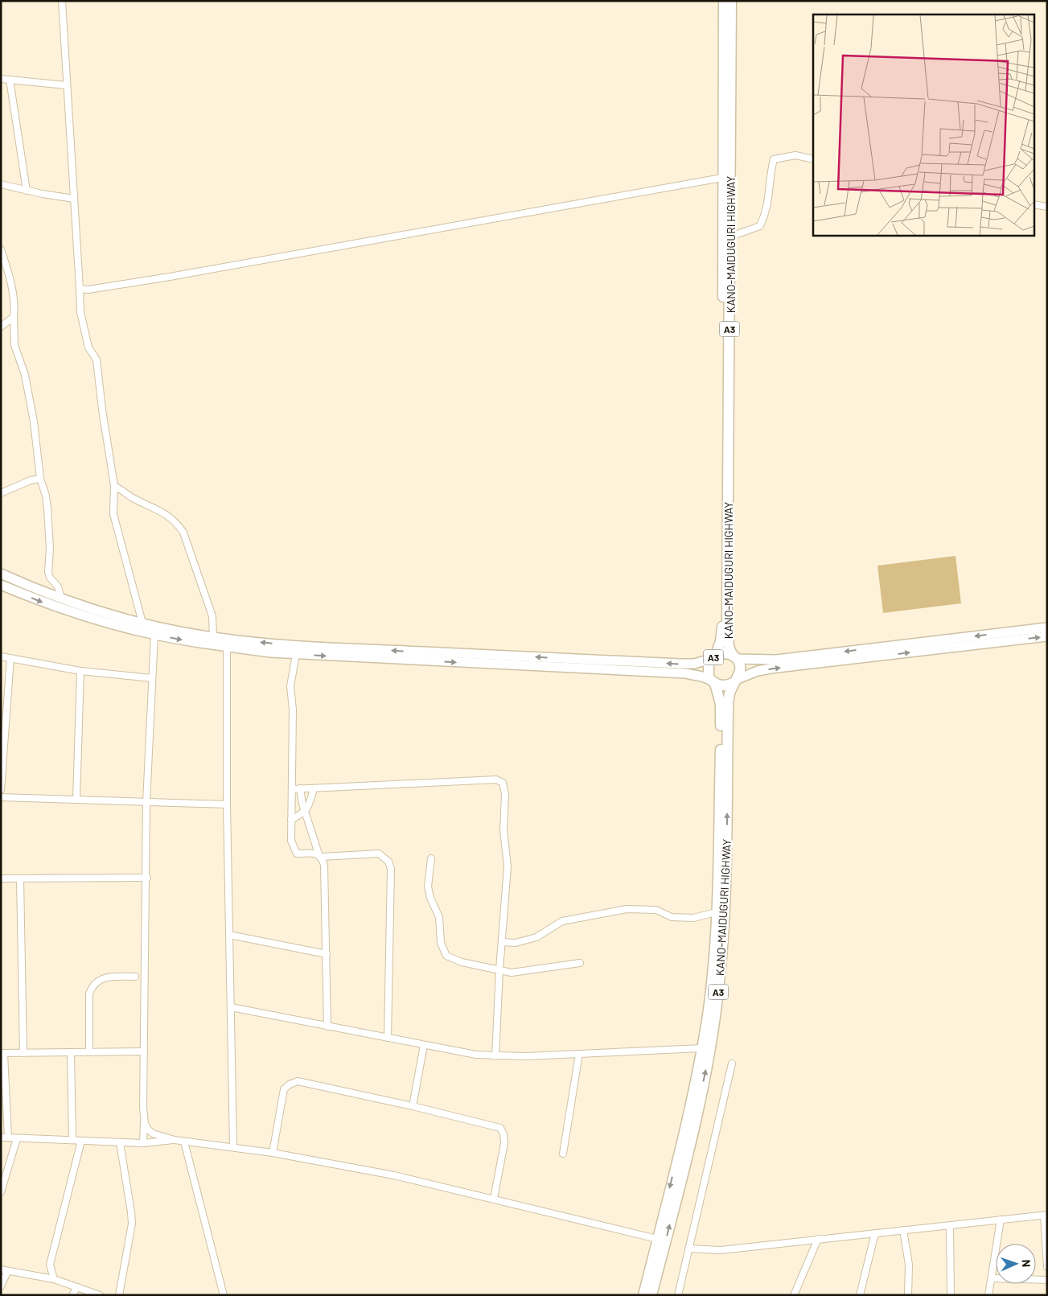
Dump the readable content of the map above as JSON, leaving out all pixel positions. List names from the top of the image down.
{
  "streets": {
    "highway": ["KANO-MAIDUGURI HIGHWAY", "A3"]
  },
  "crossings": [
    ["KANO-MAIDUGURI HIGHWAY", "A3"]
  ],
  "north": "right"
}
